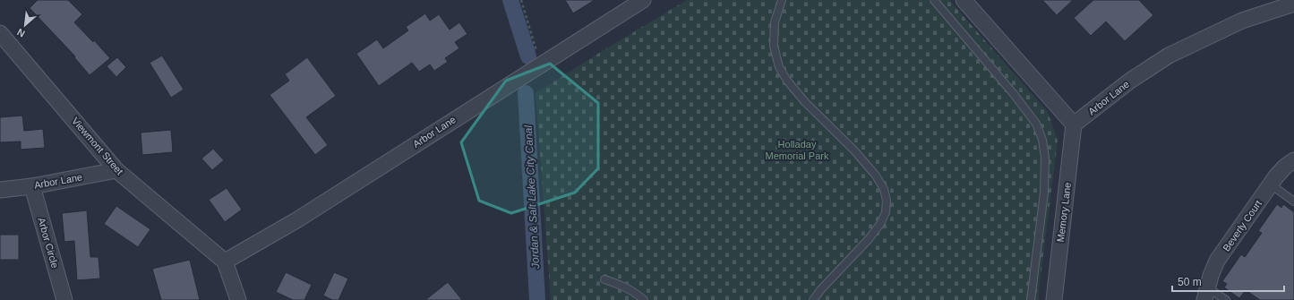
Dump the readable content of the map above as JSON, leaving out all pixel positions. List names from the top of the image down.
{
  "streets": {
    "street": [
      "Arbor Lane",
      "Viewmont Street",
      "Memory Lane",
      "Beverly Court",
      "Arbor Circle"
    ]
  },
  "crossings": [
    ["Arbor Lane", "Viewmont Street"],
    ["Arbor Lane", "Memory Lane"],
    ["Arbor Lane", "Arbor Circle"]
  ],
  "water": ["Jordan & Salt Lake City Canal"],
  "parks": ["Holladay Memorial Park"],
  "scale_bar": "50 m",
  "north": "bottom left"
}
